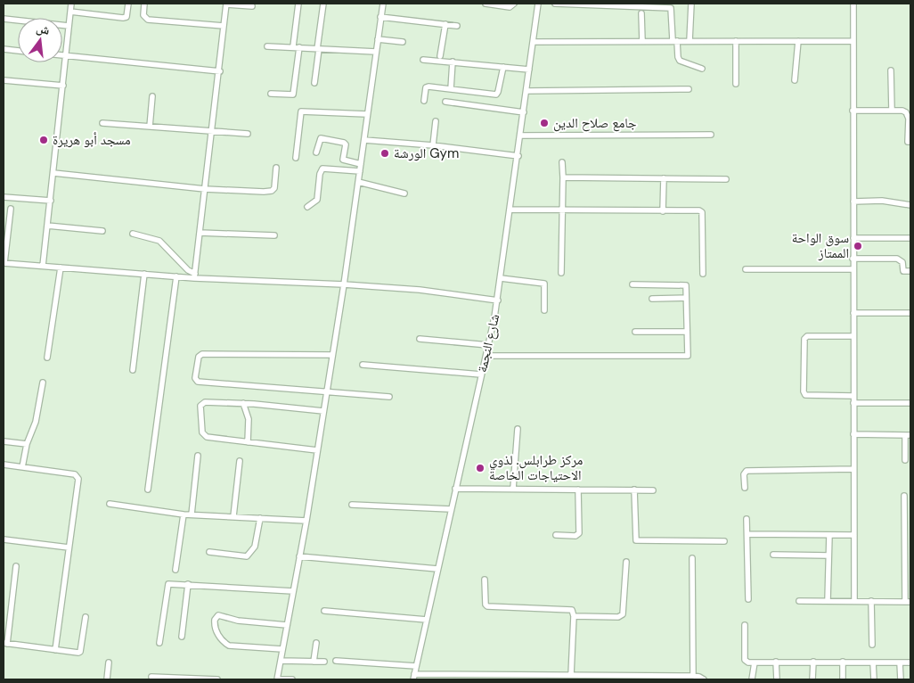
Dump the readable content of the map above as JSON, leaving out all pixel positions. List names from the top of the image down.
{
  "streets": {
    "street": ["شارع النجمة"]
  },
  "places": [
    "جامع صلاح الدين",
    "مسجد أبو هريرة",
    "الورشة Gym",
    "سوق الواحة الممتاز",
    "مركز طرابلس. لذوي الاحتياجات الخاصة"
  ],
  "north": "top"
}
